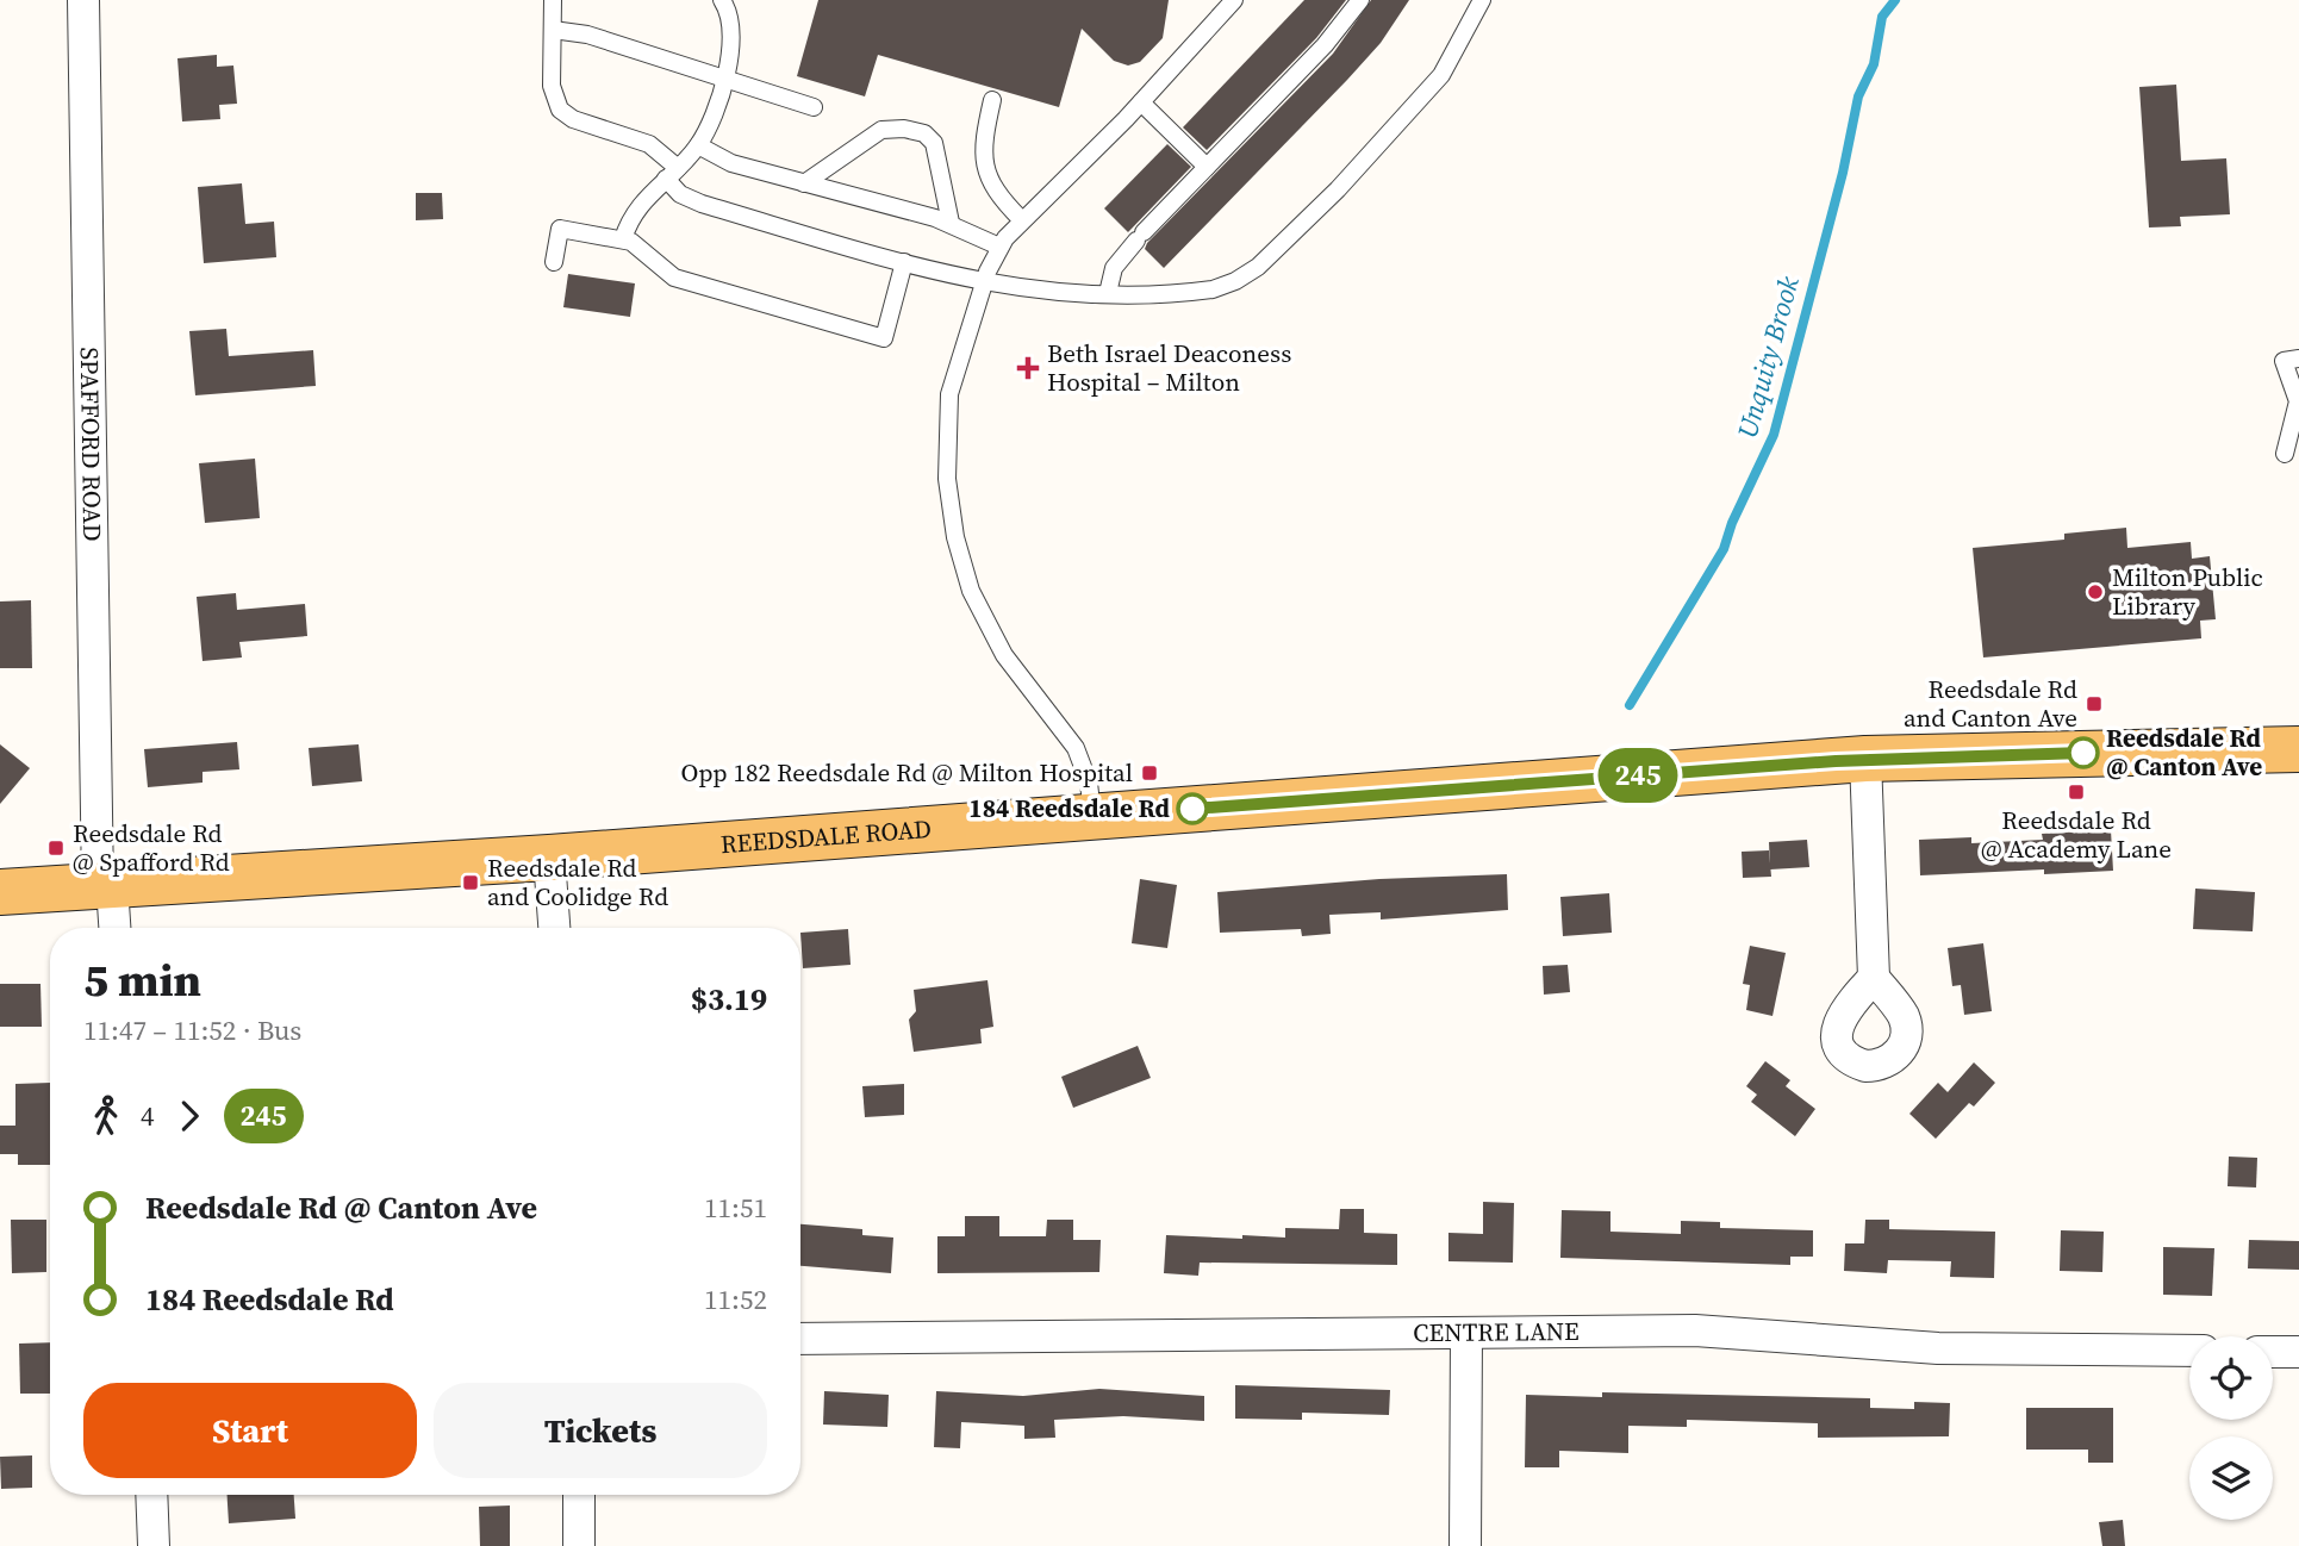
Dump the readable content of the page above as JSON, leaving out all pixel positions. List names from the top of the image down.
{
  "streets": {
    "main road": ["REEDSDALE ROAD"],
    "street": ["SPAFFORD ROAD", "CENTRE LANE"]
  },
  "crossings": [
    ["SPAFFORD ROAD", "REEDSDALE ROAD"]
  ],
  "water": ["Unquity Brook"],
  "places": {
    "health": ["Beth Israel Deaconess Hospital – Milton"],
    "other": ["Milton Public Library", "Reedsdale Rd @ Canton Ave", "184 Reedsdale Rd"],
    "transit": [
      "Reedsdale Rd and Canton Ave",
      "Opp 182 Reedsdale Rd @ Milton Hospital",
      "Reedsdale Rd @ Academy Lane",
      "Reedsdale Rd @ Spafford Rd",
      "Reedsdale Rd and Coolidge Rd"
    ]
  },
  "lines": ["bus line 245"],
  "page": {
    "on_map": "245",
    "heading": ["5 min", "11:47 – 11:52 · Bus", "$3.19"],
    "legs": ["4", "245"],
    "list": [
      {
        "name": "Reedsdale Rd @ Canton Ave",
        "value": "11:51"
      },
      {
        "name": "184 Reedsdale Rd",
        "value": "11:52"
      }
    ],
    "buttons": ["Start", "Tickets"]
  }
}
